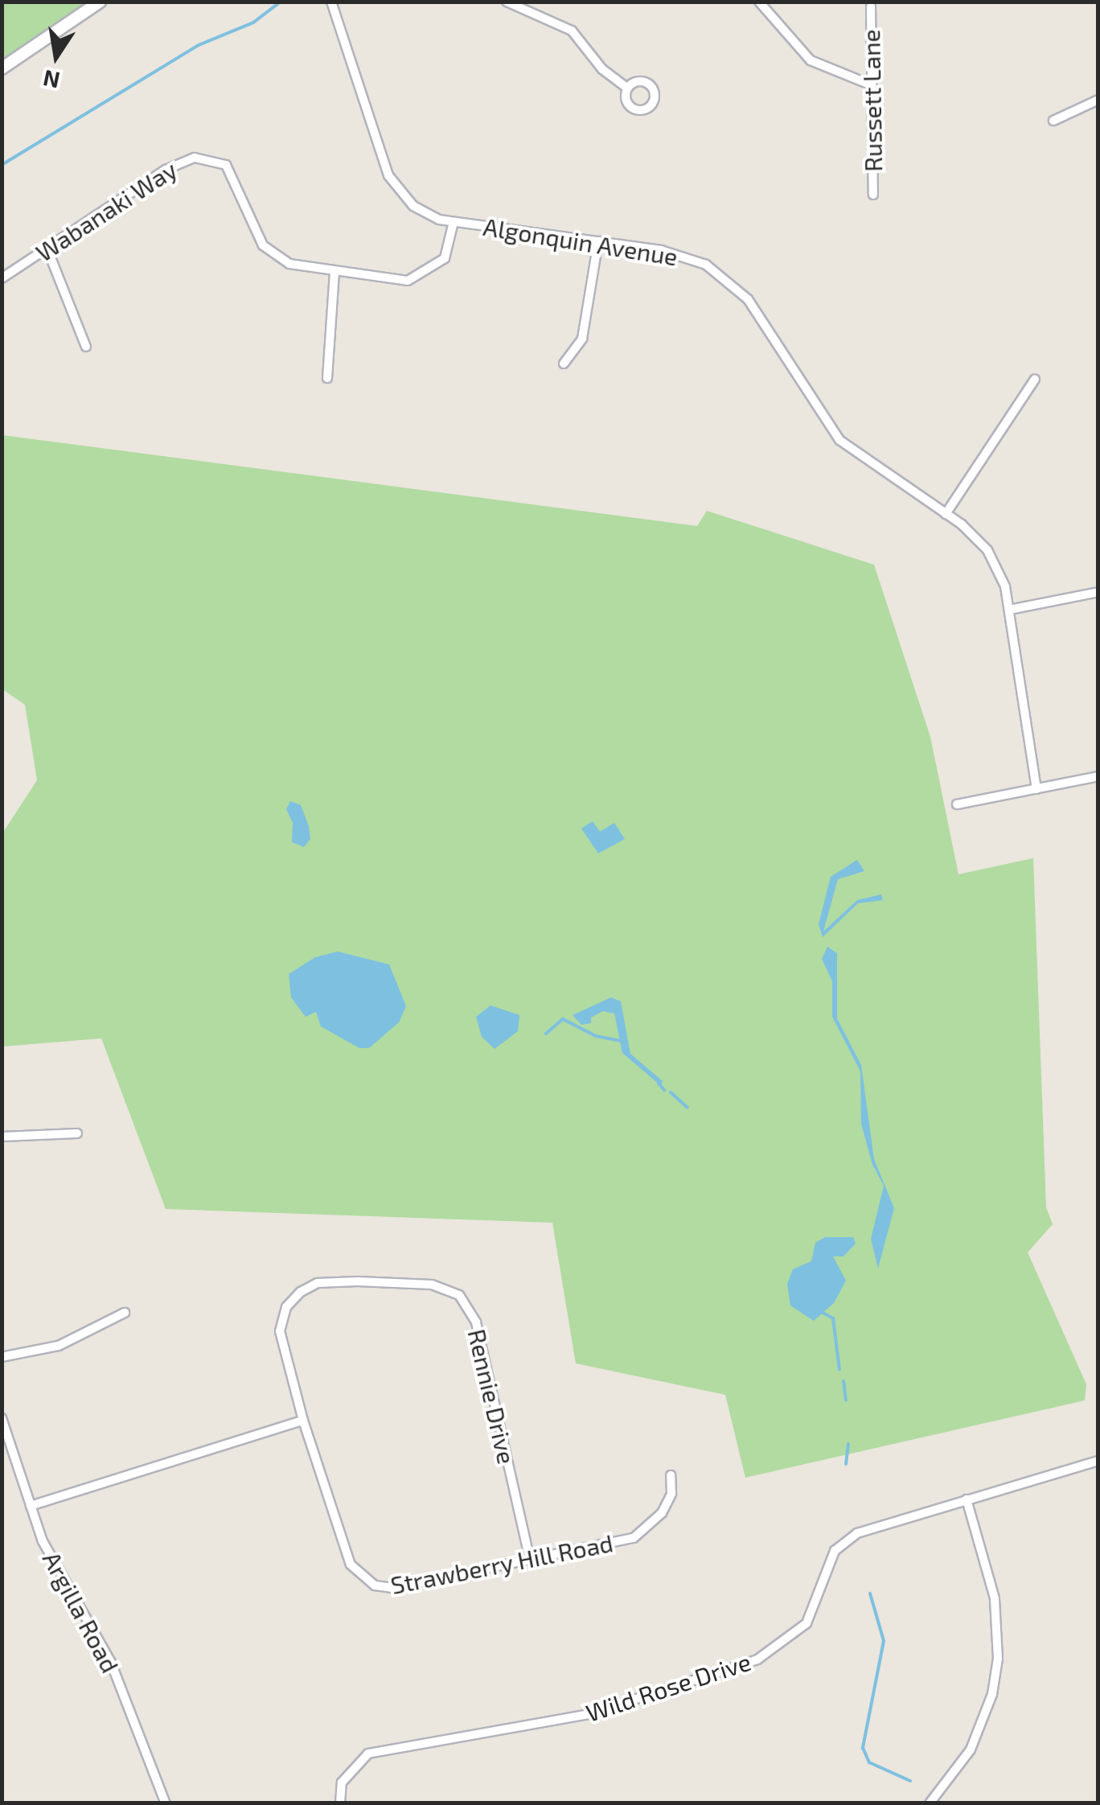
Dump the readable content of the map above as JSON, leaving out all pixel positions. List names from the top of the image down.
{
  "streets": {
    "street": [
      "Russett Lane",
      "Wabanaki Way",
      "Algonquin Avenue",
      "Rennie Drive",
      "Strawberry Hill Road",
      "Argilla Road",
      "Wild Rose Drive"
    ]
  },
  "crossings": [
    ["Wabanaki Way", "Algonquin Avenue"],
    ["Rennie Drive", "Strawberry Hill Road"]
  ],
  "north": "bottom"
}
